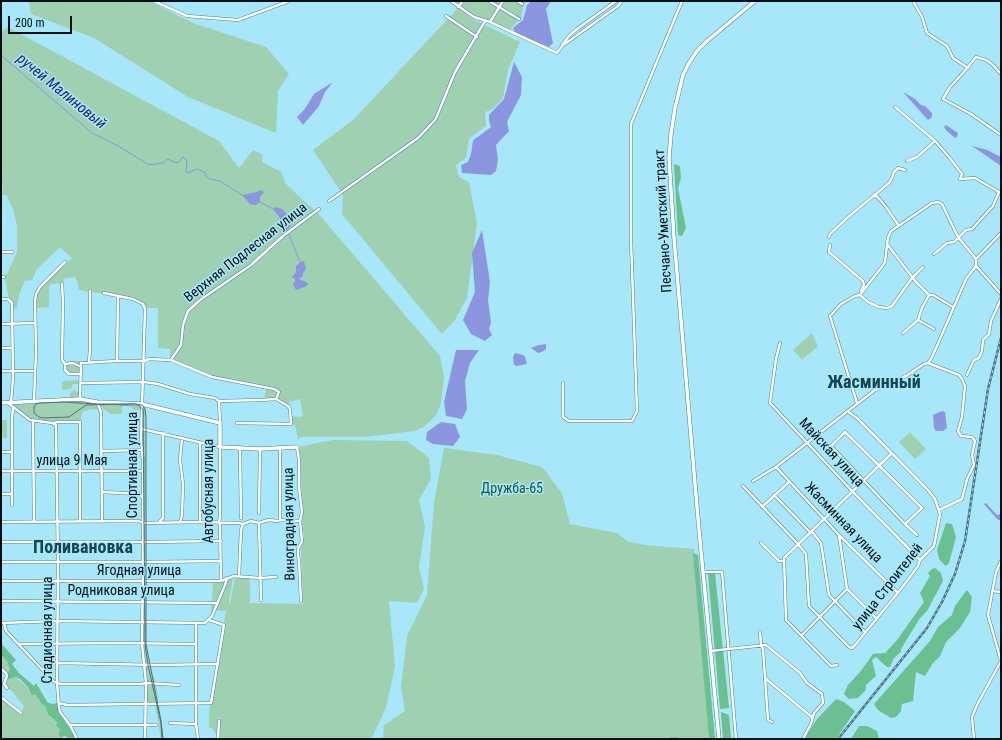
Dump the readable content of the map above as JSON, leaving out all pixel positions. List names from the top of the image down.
{
  "streets": {
    "main road": ["Песчано-Уметский тракт", "Автобусная улица"],
    "street": [
      "Верхняя Подлесная улица",
      "Майская улица",
      "улица 9 Мая",
      "Спортивная улица",
      "Жасминная улица",
      "Виноградная улица",
      "Ягодная улица",
      "улица Строителей",
      "Родниковая улица",
      "Стадионная улица"
    ]
  },
  "crossings": [
    ["Майская улица", "улица Строителей"],
    ["улица 9 Мая", "Спортивная улица"],
    ["улица 9 Мая", "Стадионная улица"],
    ["Спортивная улица", "Ягодная улица"],
    ["Спортивная улица", "Родниковая улица"],
    ["Автобусная улица", "Ягодная улица"],
    ["Жасминная улица", "улица Строителей"],
    ["Ягодная улица", "Стадионная улица"],
    ["Родниковая улица", "Стадионная улица"]
  ],
  "districts": ["Жасминный", "Поливановка"],
  "water": ["ручей Малиновый"],
  "parks": ["Дружба-65"],
  "scale_bar": "200 m"
}
